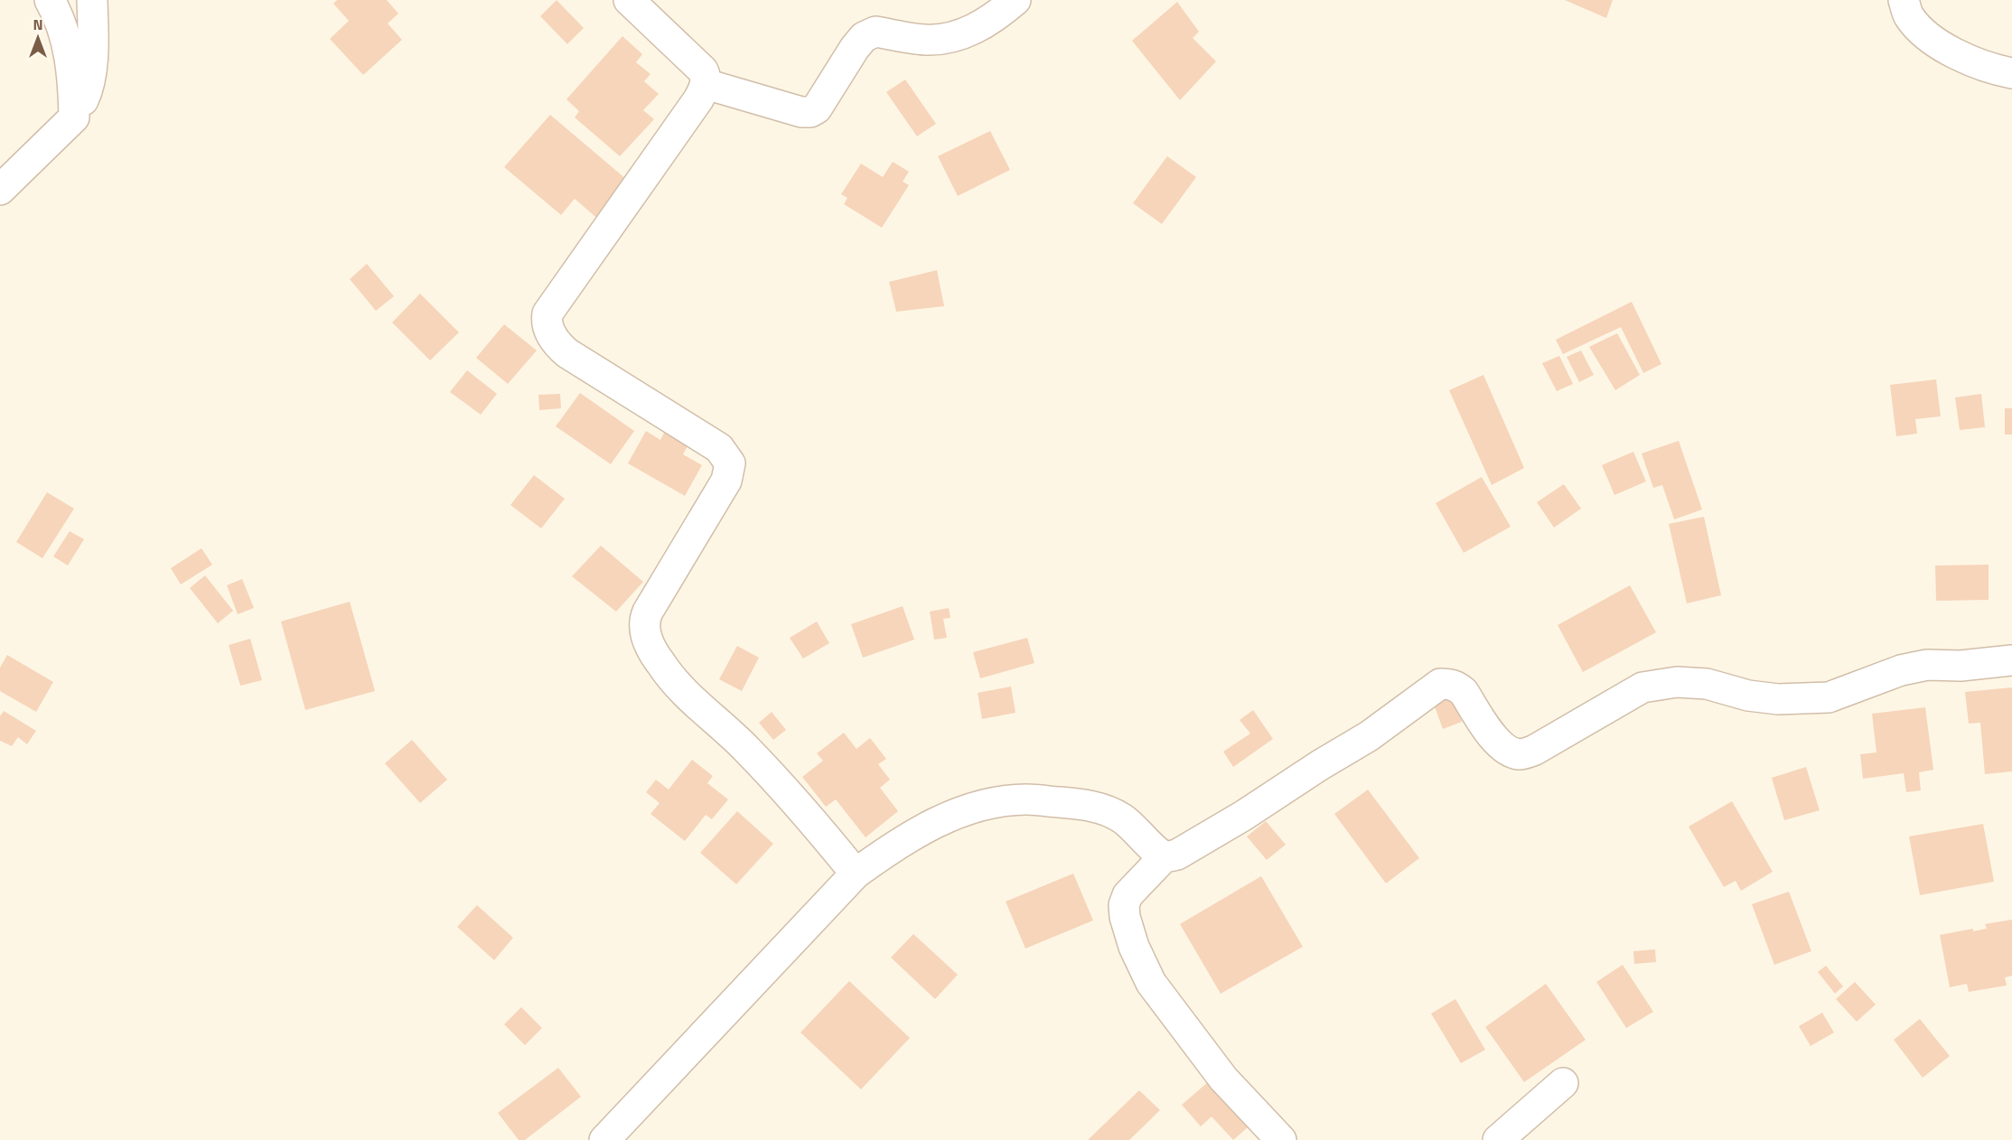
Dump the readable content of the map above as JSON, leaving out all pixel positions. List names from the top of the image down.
{
  "north": "top"
}
